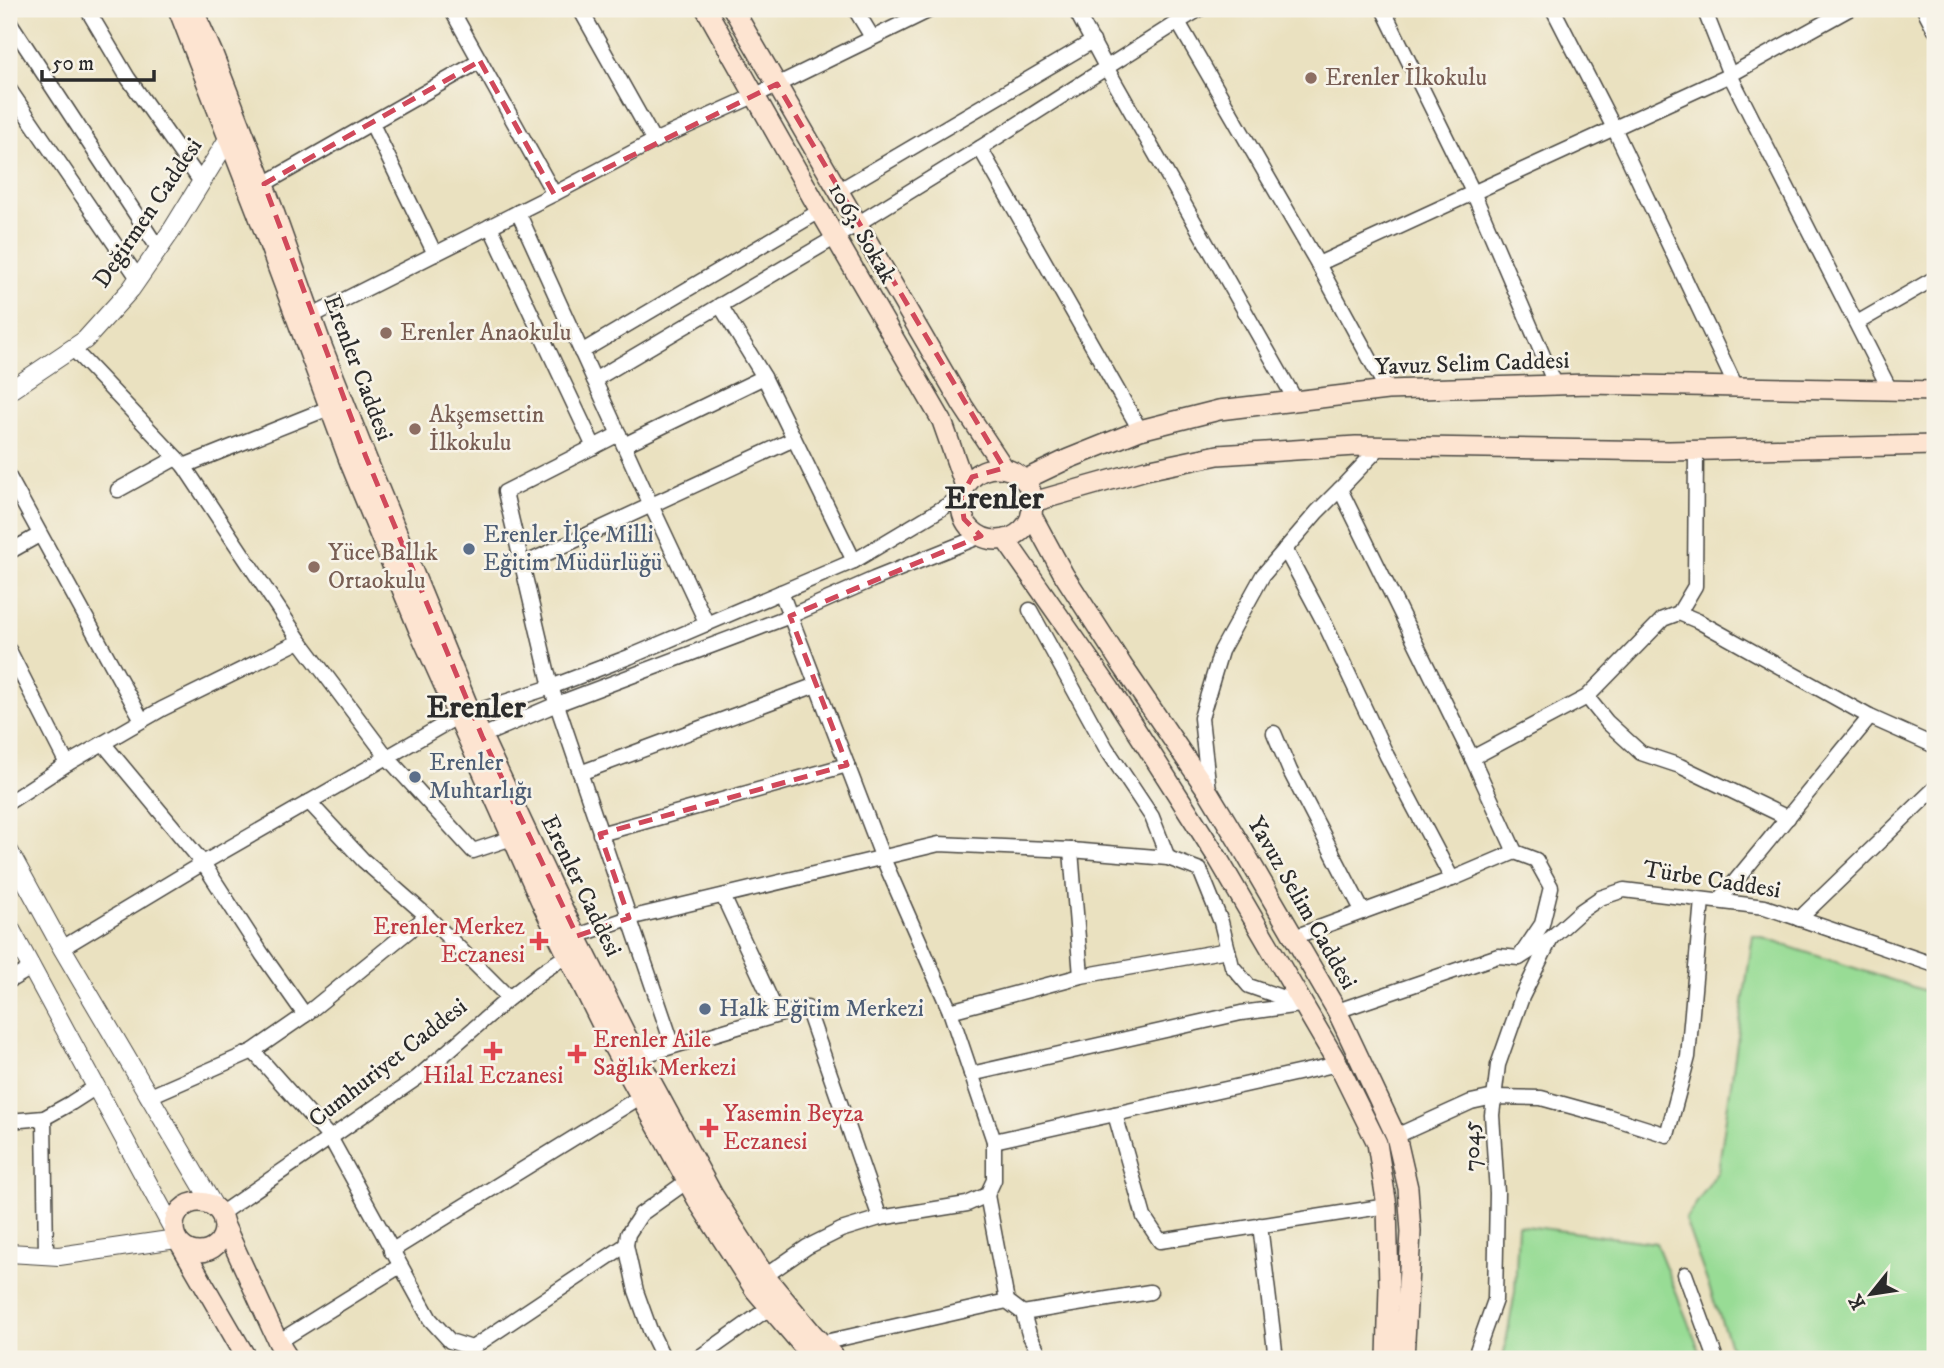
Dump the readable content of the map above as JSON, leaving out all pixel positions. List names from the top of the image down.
{
  "streets": {
    "main road": ["1063. Sokak", "Yavuz Selim Caddesi", "Erenler Caddesi"],
    "street": [
      "Değirmen Caddesi",
      "Türbe Caddesi",
      "Cumhuriyet Caddesi",
      "7045"
    ]
  },
  "crossings": [
    ["Değirmen Caddesi", "Erenler Caddesi"],
    ["1063. Sokak", "Yavuz Selim Caddesi"],
    ["Yavuz Selim Caddesi", "Türbe Caddesi"],
    ["Erenler Caddesi", "Cumhuriyet Caddesi"],
    ["Türbe Caddesi", "7045"]
  ],
  "districts": ["Erenler", "Erenler"],
  "places": {
    "other": [
      "Erenler İlkokulu",
      "Erenler Anaokulu",
      "Akşemsettin İlkokulu",
      "Erenler İlçe Milli Eğitim Müdürlüğü",
      "Yüce Ballık Ortaokulu",
      "Erenler Muhtarlığı",
      "Halk Eğitim Merkezi"
    ],
    "health": [
      "Erenler Merkez Eczanesi",
      "Hilal Eczanesi",
      "Erenler Aile Sağlık Merkezi",
      "Yasemin Beyza Eczanesi"
    ]
  },
  "scale_bar": "50 m",
  "north": "bottom left"
}
